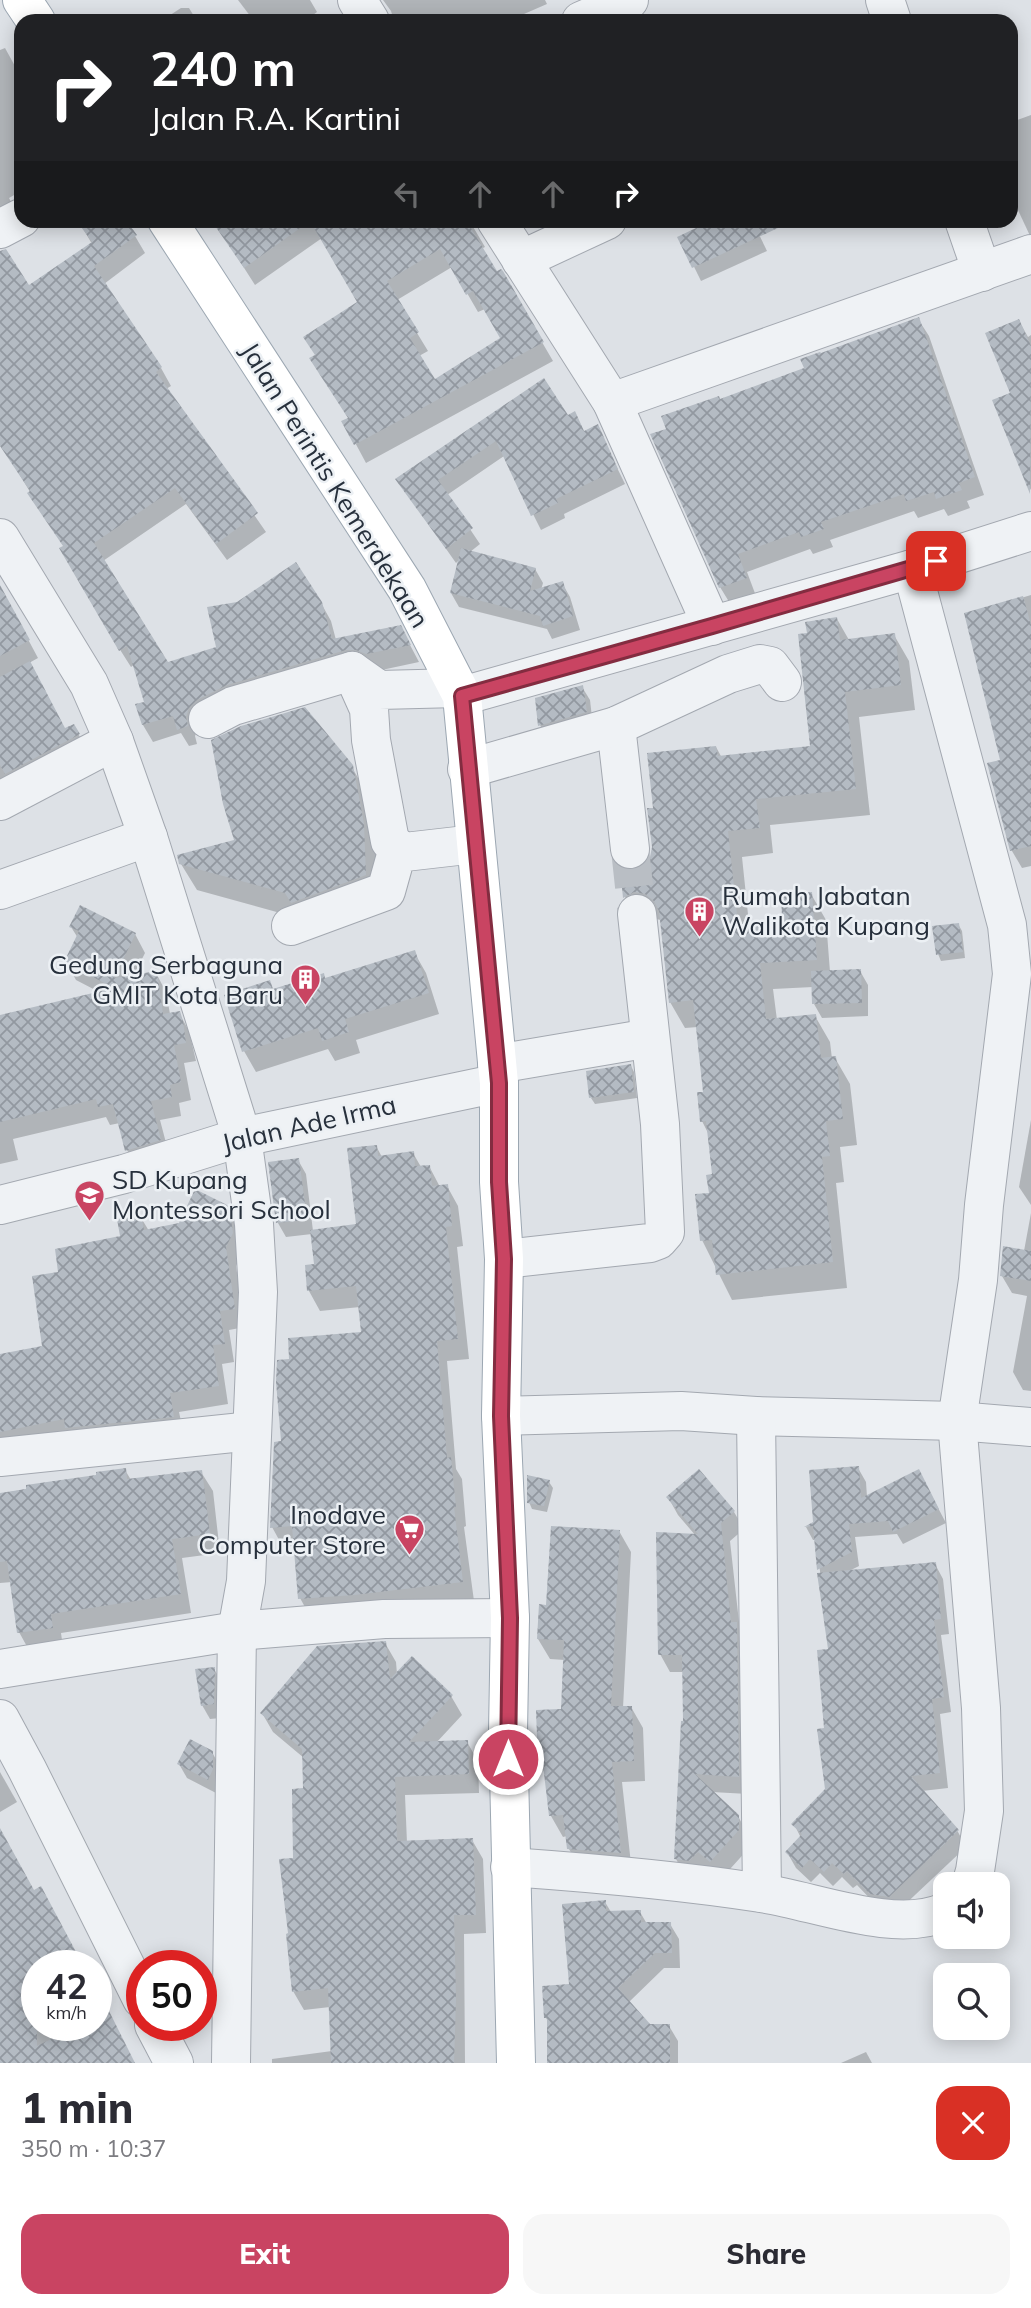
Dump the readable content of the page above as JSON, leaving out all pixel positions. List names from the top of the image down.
{
  "streets": {
    "main road": ["Jalan Perintis Kemerdekaan"],
    "street": ["Jalan Ade Irma"]
  },
  "crossings": [
    ["Jalan Perintis Kemerdekaan", "Jalan Ade Irma"]
  ],
  "places": {
    "building": ["Rumah Jabatan Walikota Kupang", "Gedung Serbaguna GMIT Kota Baru"],
    "school or university": ["SD Kupang Montessori School"],
    "supermarket": ["Inodave Computer Store"]
  },
  "page": {
    "turn": ["240 m", "Jalan R.A. Kartini"],
    "speed": "42 km/h",
    "limit": "50",
    "heading": ["1 min", "350 m · 10:37"],
    "buttons": ["Exit", "Share"]
  }
}
